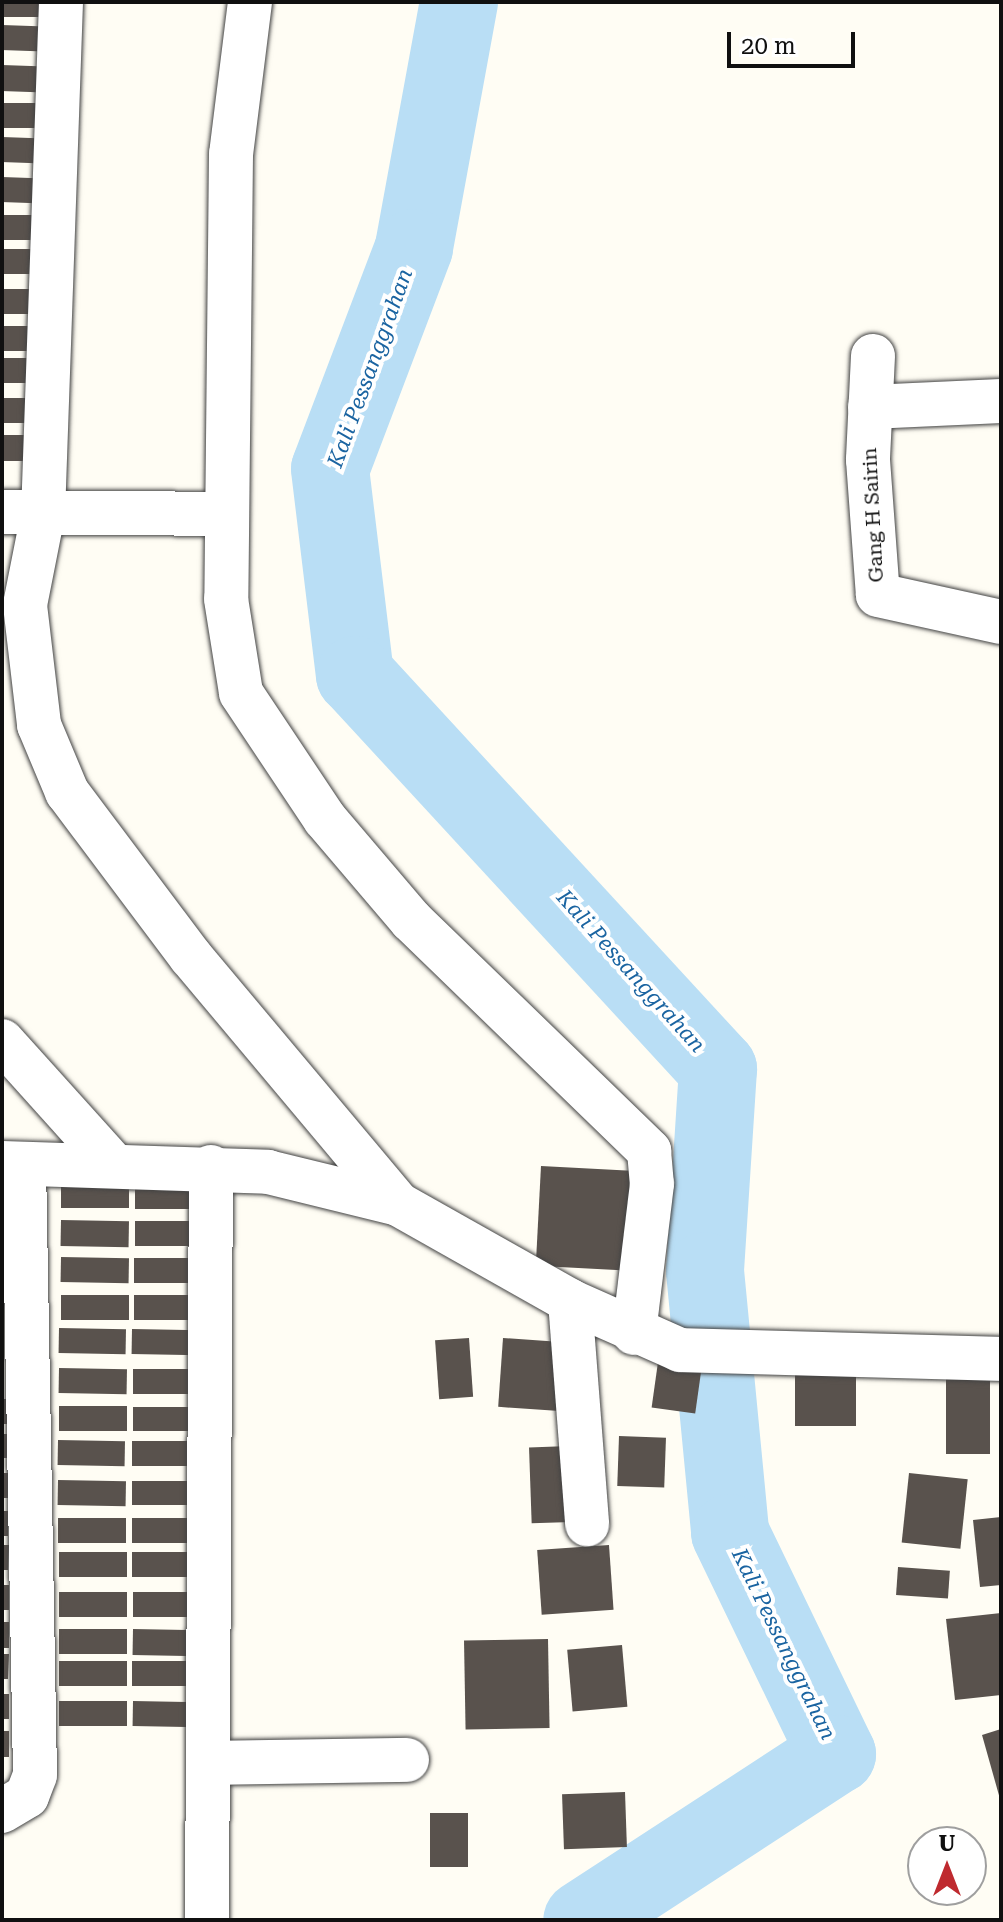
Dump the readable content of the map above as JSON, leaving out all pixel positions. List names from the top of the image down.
{
  "streets": {
    "street": ["Gang H Sairin"]
  },
  "water": ["Kali Pessanggrahan"],
  "scale_bar": "20 m",
  "north": "top"
}
